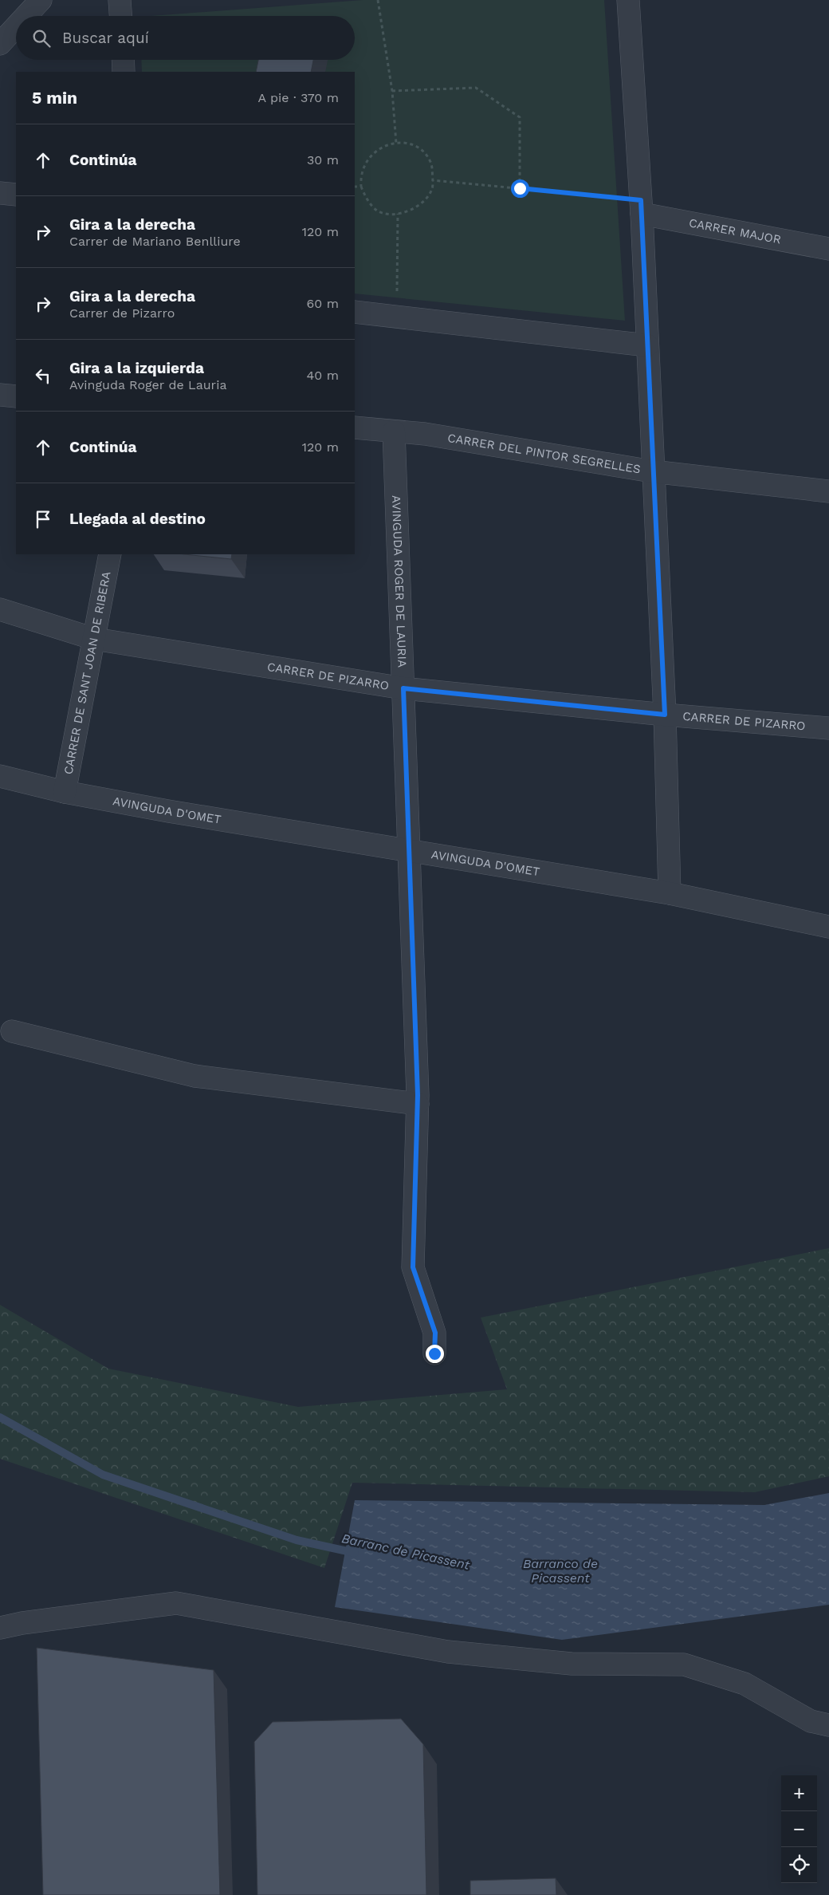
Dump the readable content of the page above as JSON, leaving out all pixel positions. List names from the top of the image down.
{
  "streets": {
    "street": [
      "CARRER MAJOR",
      "CARRER DEL PINTOR SEGRELLES",
      "AVINGUDA ROGER DE LAURIA",
      "CARRER DE SANT JOAN DE RIBERA",
      "CARRER DE PIZARRO",
      "AVINGUDA D'OMET"
    ]
  },
  "crossings": [
    ["CARRER DEL PINTOR SEGRELLES", "AVINGUDA ROGER DE LAURIA"],
    ["AVINGUDA ROGER DE LAURIA", "CARRER DE PIZARRO"],
    ["AVINGUDA ROGER DE LAURIA", "AVINGUDA D'OMET"],
    ["CARRER DE SANT JOAN DE RIBERA", "CARRER DE PIZARRO"],
    ["CARRER DE SANT JOAN DE RIBERA", "AVINGUDA D'OMET"]
  ],
  "water": ["Barranc de Picassent", "Barranco de Picassent"],
  "page": {
    "search": "Buscar aquí",
    "heading": ["5 min", "A pie · 370 m"],
    "list": [
      ["Continúa", "30 m"],
      ["Gira a la derecha", "Carrer de Mariano Benlliure", "120 m"],
      ["Gira a la derecha", "Carrer de Pizarro", "60 m"],
      ["Gira a la izquierda", "Avinguda Roger de Lauria", "40 m"],
      ["Continúa", "120 m"],
      "Llegada al destino"
    ],
    "map_buttons": ["+", "−"]
  }
}
